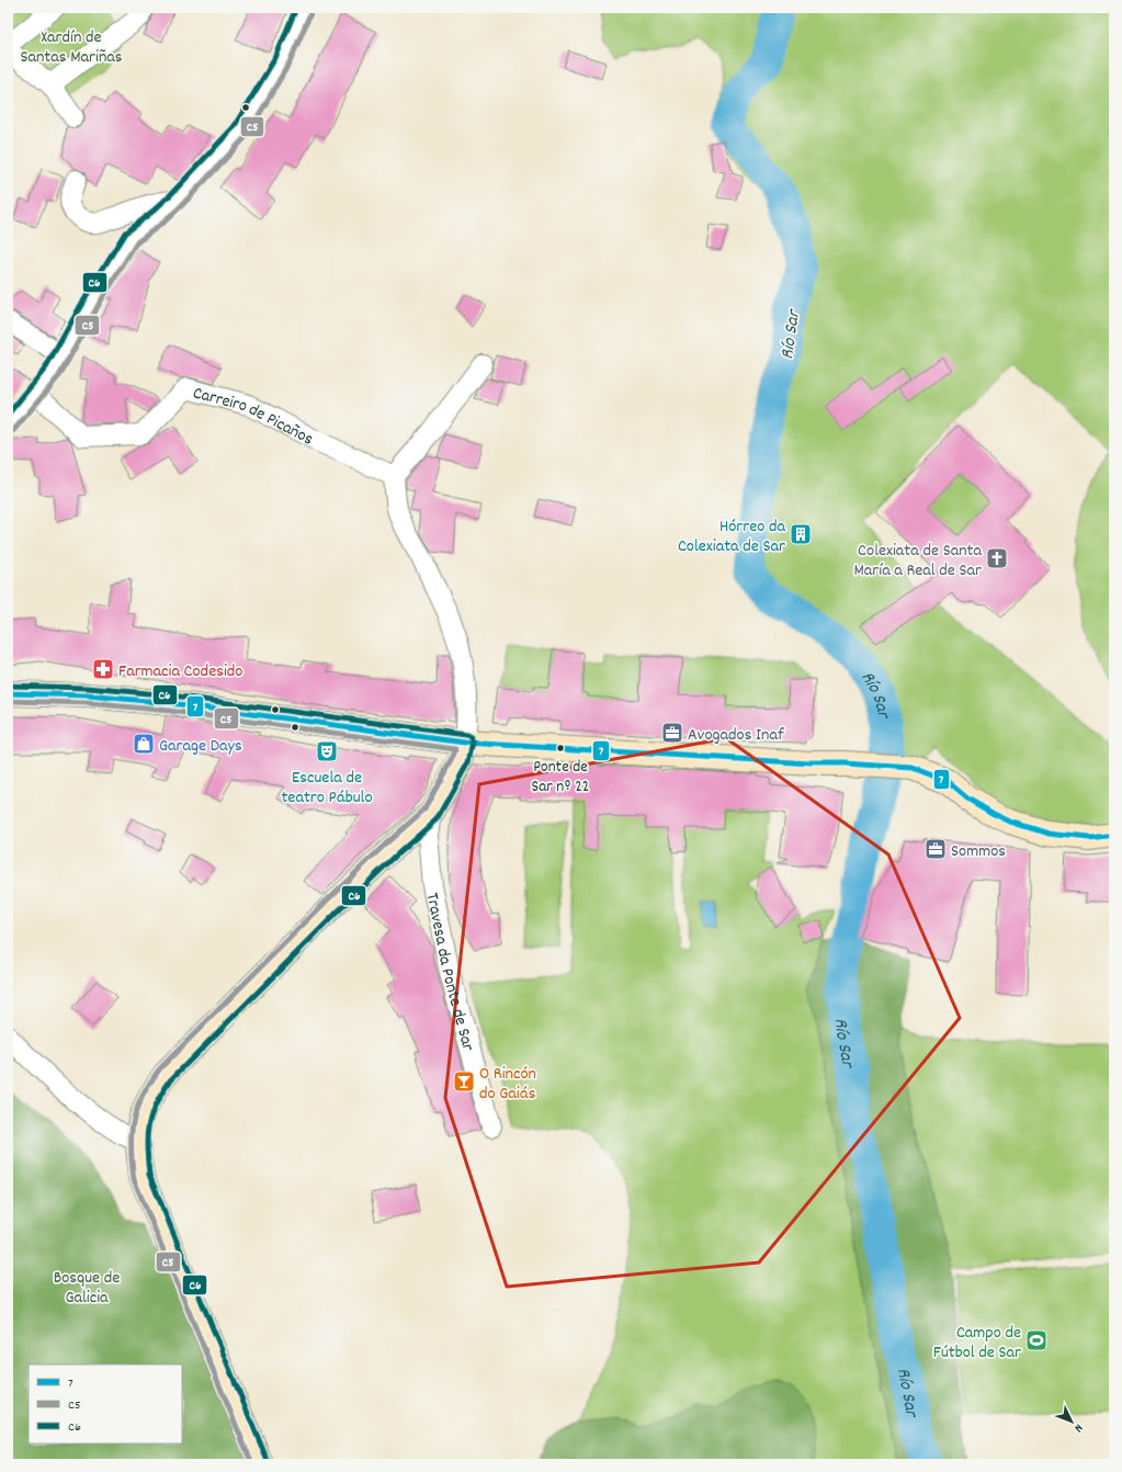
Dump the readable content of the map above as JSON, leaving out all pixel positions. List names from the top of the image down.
{
  "streets": {
    "street": ["Carreiro de Picaños", "Travesa da Ponte de Sar"]
  },
  "water": ["Río Sar"],
  "parks": ["Xardín de Santas Mariñas", "Bosque de Galicia"],
  "places": {
    "building": ["Hórreo da Colexiata de Sar"],
    "church": ["Colexiata de Santa María a Real de Sar"],
    "pharmacy": ["Farmacia Codesido"],
    "office": ["Avogados Inaf", "Sommos"],
    "shop": ["Garage Days"],
    "other": ["Ponte de Sar nº 22"],
    "theatre": ["Escuela de teatro Pábulo"],
    "bar": ["O Rincón do Gaiás"],
    "sports": ["Campo de Fútbol de Sar"]
  },
  "lines": ["transit line C6", "transit line C5", "transit line 7"],
  "legend": ["7", "C5", "C6"],
  "north": "bottom right"
}
